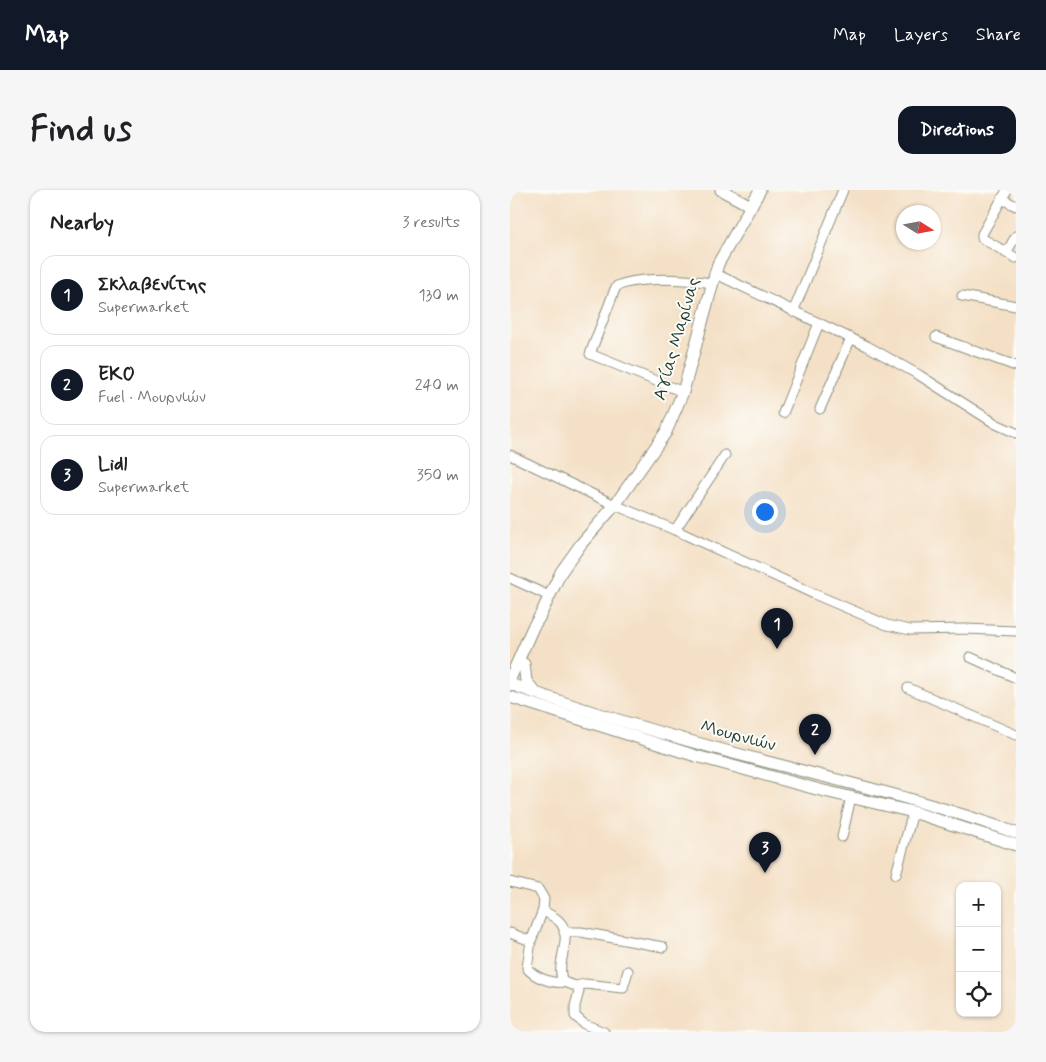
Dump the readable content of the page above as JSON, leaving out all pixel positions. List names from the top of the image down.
{
  "streets": {
    "main road": ["Αγίας Μαρίνας", "Μουρνιών"]
  },
  "crossings": [
    ["Αγίας Μαρίνας", "Μουρνιών"]
  ],
  "north": "right",
  "page": {
    "header": "Map",
    "nav": ["Map", "Layers", "Share"],
    "buttons": "Directions",
    "title": "Find us",
    "heading": ["Nearby", "3 results"],
    "list": [
      {
        "mark": "1",
        "name": "Σκλαβενίτης",
        "note": "Supermarket",
        "value": "130 m"
      },
      {
        "mark": "2",
        "name": "EKO",
        "note": "Fuel · Μουρνιών",
        "value": "240 m"
      },
      {
        "mark": "3",
        "name": "Lidl",
        "note": "Supermarket",
        "value": "350 m"
      }
    ],
    "pins": ["1", "2", "3"],
    "map_buttons": ["+", "−"]
  }
}
